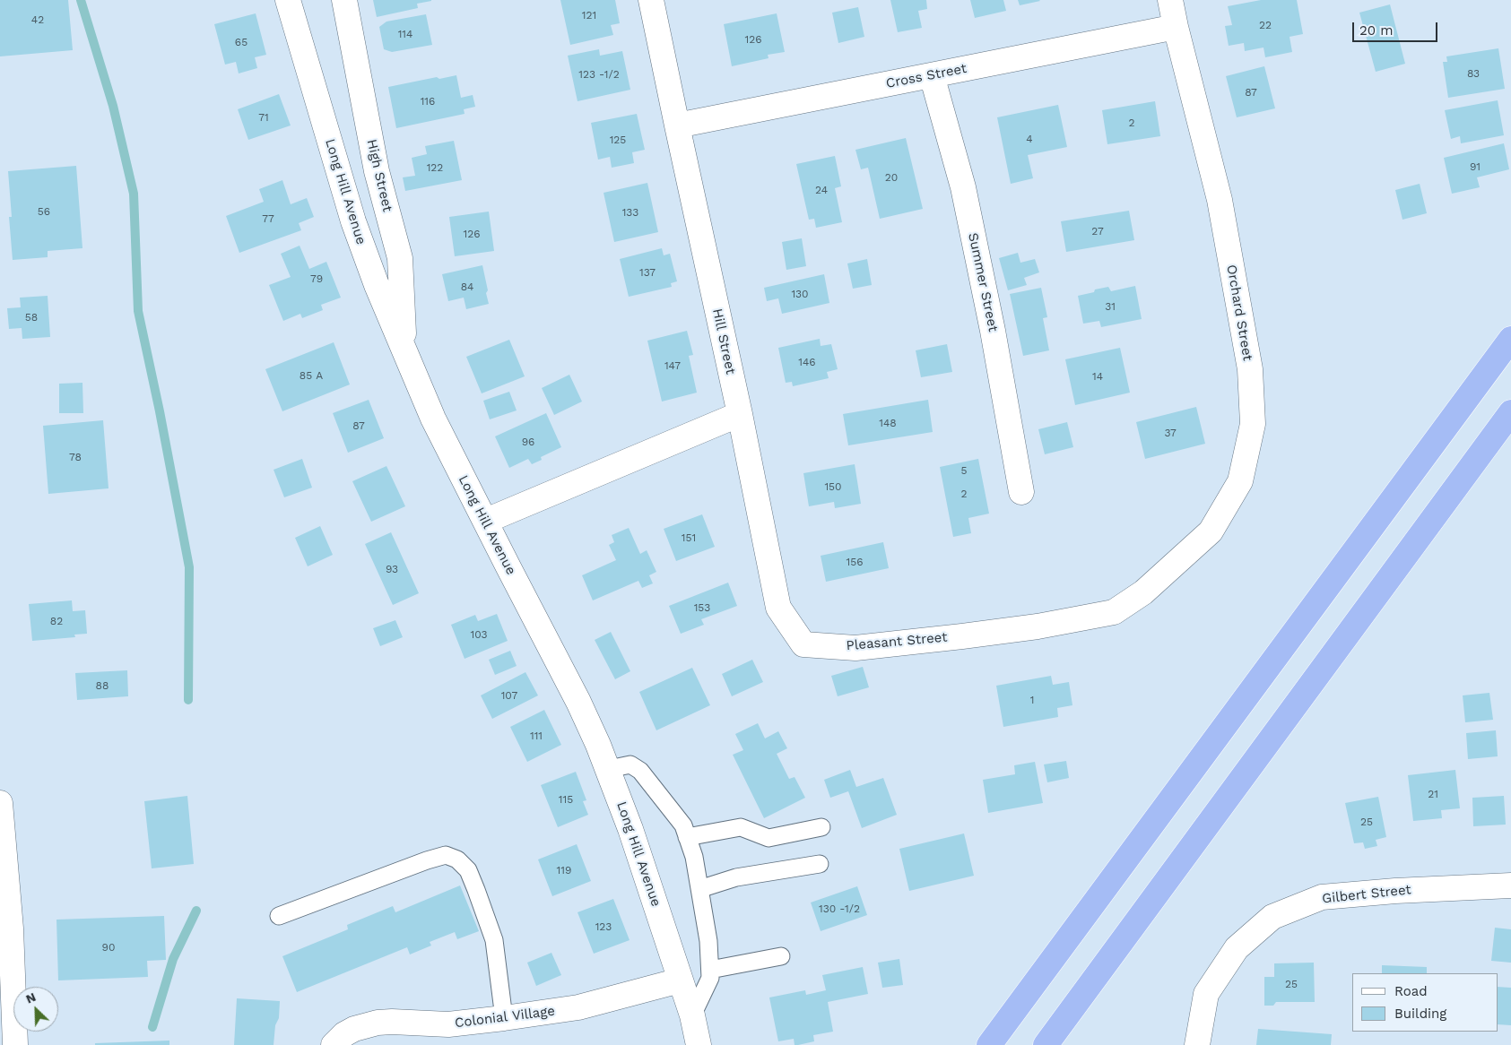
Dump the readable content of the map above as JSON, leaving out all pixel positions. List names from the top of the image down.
{
  "streets": {
    "street": [
      "Cross Street",
      "High Street",
      "Long Hill Avenue",
      "Summer Street",
      "Orchard Street",
      "Hill Street",
      "Pleasant Street",
      "Gilbert Street",
      "Colonial Village"
    ]
  },
  "crossings": [
    ["Cross Street", "Summer Street"],
    ["Cross Street", "Orchard Street"],
    ["Cross Street", "Hill Street"],
    ["High Street", "Long Hill Avenue"],
    ["Long Hill Avenue", "Colonial Village"],
    ["Orchard Street", "Pleasant Street"],
    ["Hill Street", "Pleasant Street"]
  ],
  "house_numbers": [
    "121",
    "42",
    "22",
    "114",
    "126",
    "65",
    "83",
    "123 -1/2",
    "87",
    "116",
    "71",
    "2",
    "4",
    "125",
    "91",
    "122",
    "20",
    "24",
    "56",
    "133",
    "77",
    "27",
    "126",
    "137",
    "79",
    "84",
    "130",
    "31",
    "58",
    "146",
    "147",
    "85 A",
    "14",
    "148",
    "87",
    "37",
    "96",
    "78",
    "5",
    "150",
    "2",
    "151",
    "156",
    "93",
    "153",
    "82",
    "103",
    "88",
    "107",
    "1",
    "111",
    "21",
    "115",
    "25",
    "119",
    "130 -1/2",
    "123",
    "90",
    "25"
  ],
  "legend": ["Road", "Building"],
  "scale_bar": "20 m",
  "north": "top left"
}
